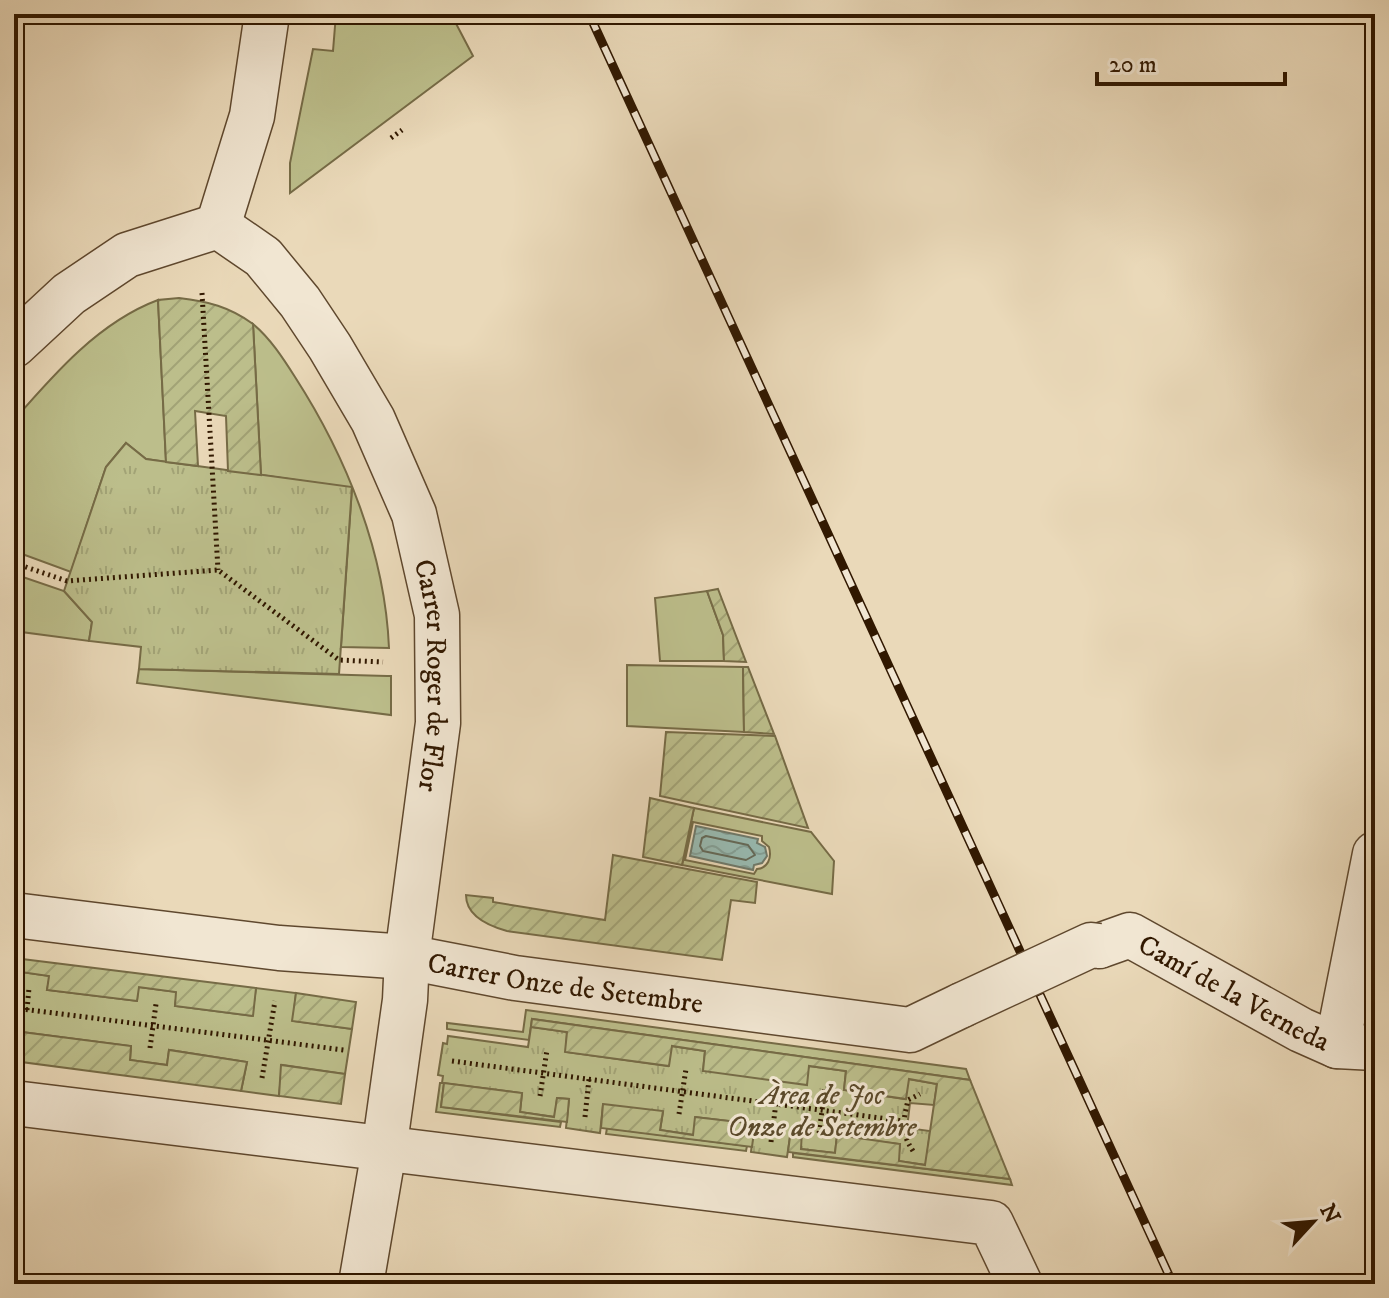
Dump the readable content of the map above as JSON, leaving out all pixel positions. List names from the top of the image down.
{
  "streets": {
    "street": ["Carrer Roger de Flor", "Carrer Onze de Setembre", "Camí de la Verneda"]
  },
  "crossings": [
    ["Carrer Roger de Flor", "Carrer Onze de Setembre"],
    ["Carrer Onze de Setembre", "Camí de la Verneda"]
  ],
  "parks": ["Àrea de Joc Onze de Setembre"],
  "scale_bar": "20 m",
  "north": "top right"
}
